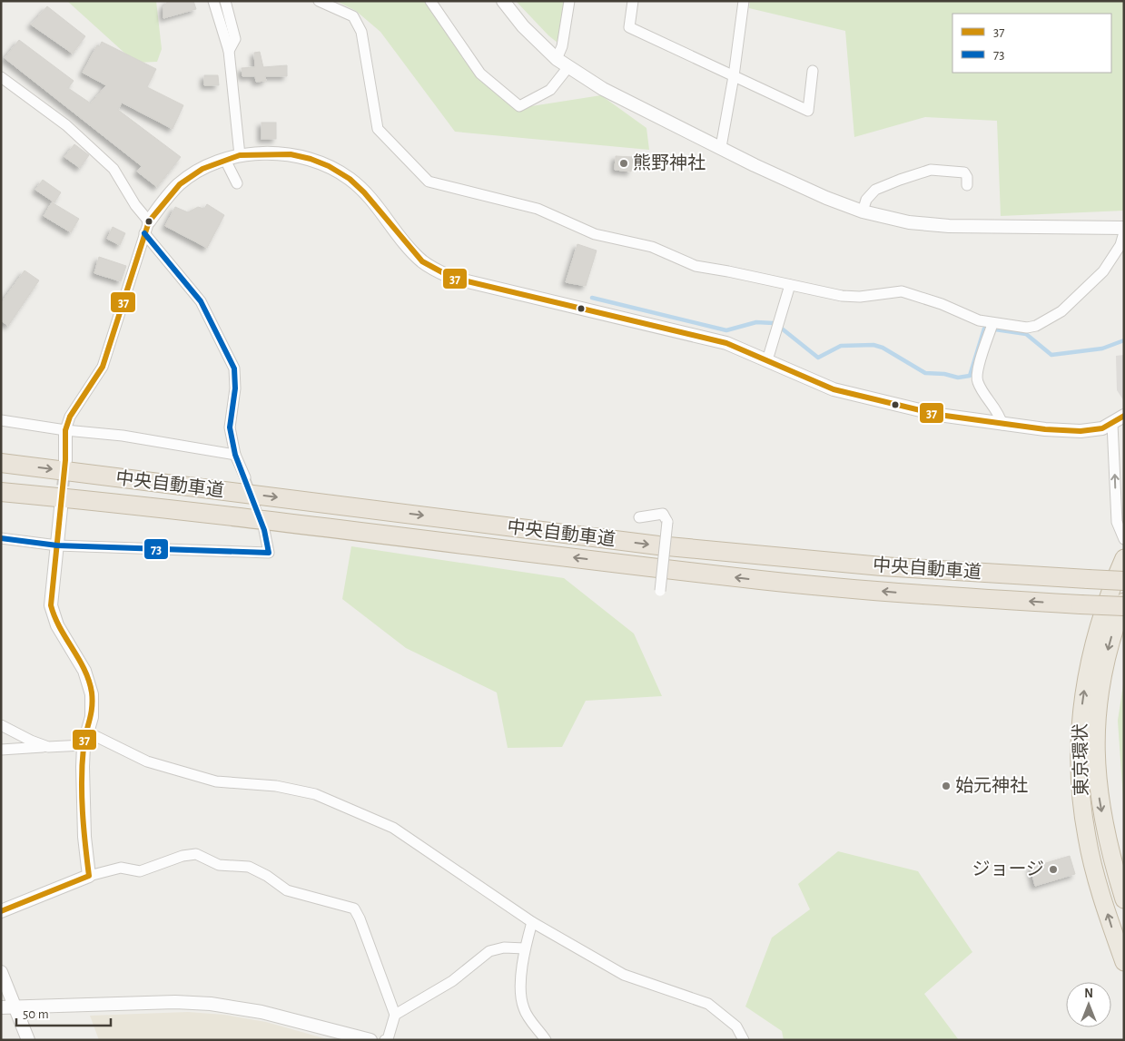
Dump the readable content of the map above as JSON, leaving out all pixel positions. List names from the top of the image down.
{
  "streets": {
    "highway": ["中央自動車道", "東京環状"]
  },
  "places": ["熊野神社", "始元神社", "ジョージ"],
  "lines": ["transit line 37", "transit line 73"],
  "legend": ["37", "73"],
  "scale_bar": "50 m",
  "north": "top"
}
